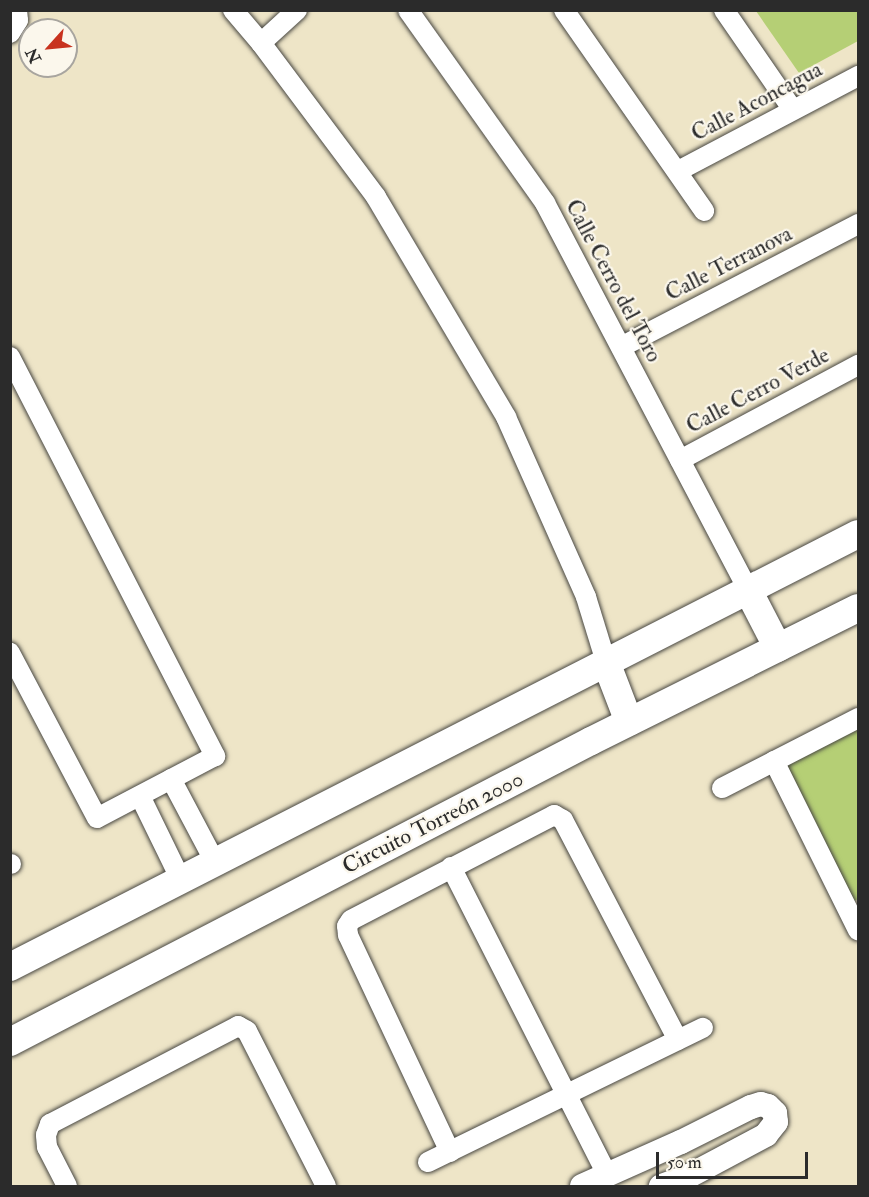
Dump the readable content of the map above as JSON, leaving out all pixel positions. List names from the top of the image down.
{
  "streets": {
    "main road": ["Circuito Torreón 2000"],
    "street": [
      "Calle Aconcagua",
      "Calle Terranova",
      "Calle Cerro del Toro",
      "Calle Cerro Verde"
    ]
  },
  "crossings": [
    ["Calle Terranova", "Calle Cerro del Toro"],
    ["Calle Cerro del Toro", "Calle Cerro Verde"]
  ],
  "scale_bar": "50 m",
  "north": "bottom left"
}
